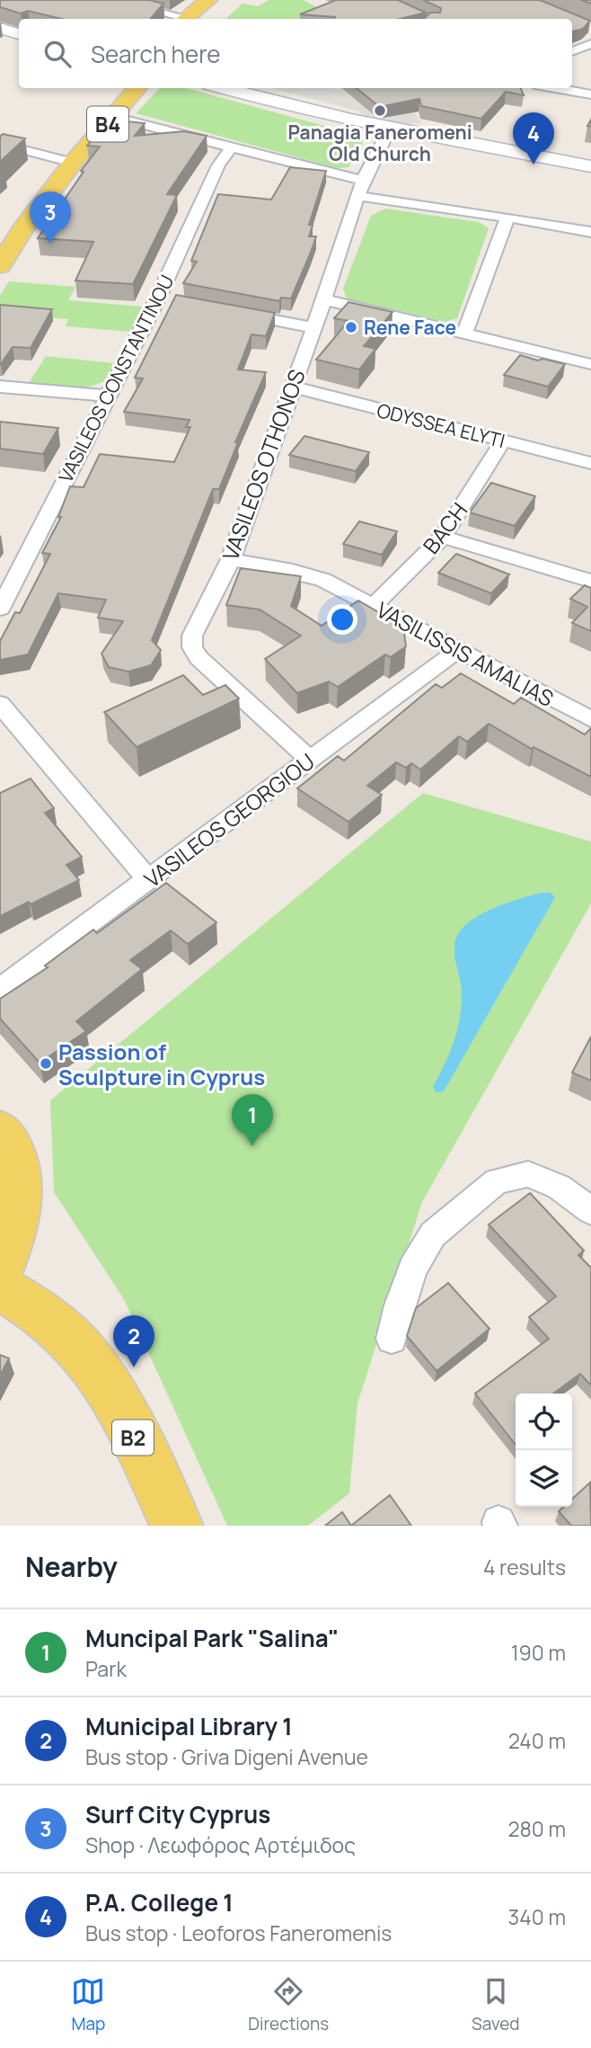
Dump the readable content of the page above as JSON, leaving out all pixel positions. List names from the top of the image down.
{
  "streets": {
    "main road": ["B4", "B2"],
    "street": [
      "VASILEOS CONSTANTINOU",
      "ODYSSEA ELYTI",
      "VASILEOS OTHONOS",
      "BACH",
      "VASILISSIS AMALIAS",
      "VASILEOS GEORGIOU"
    ]
  },
  "crossings": [
    ["ODYSSEA ELYTI", "VASILEOS OTHONOS"],
    ["ODYSSEA ELYTI", "BACH"],
    ["VASILEOS OTHONOS", "VASILISSIS AMALIAS"],
    ["VASILEOS OTHONOS", "VASILEOS GEORGIOU"],
    ["BACH", "VASILISSIS AMALIAS"],
    ["VASILISSIS AMALIAS", "VASILEOS GEORGIOU"]
  ],
  "places": ["Panagia Faneromeni Old Church", "Rene Face", "Passion of Sculpture in Cyprus"],
  "page": {
    "search": "Search here",
    "pins": [
      "4",
      "3",
      "1",
      "2"
    ],
    "heading": ["Nearby", "4 results"],
    "list": [
      {
        "mark": "1",
        "name": "Muncipal Park \"Salina\"",
        "note": "Park",
        "value": "190 m"
      },
      {
        "mark": "2",
        "name": "Municipal Library 1",
        "note": "Bus stop · Griva Digeni Avenue",
        "value": "240 m"
      },
      {
        "mark": "3",
        "name": "Surf City Cyprus",
        "note": "Shop · Λεωφόρος Αρτέμιδος",
        "value": "280 m"
      },
      {
        "mark": "4",
        "name": "P.A. College 1",
        "note": "Bus stop · Leoforos Faneromenis",
        "value": "340 m"
      }
    ],
    "nav": ["Map", "Directions", "Saved"]
  }
}
